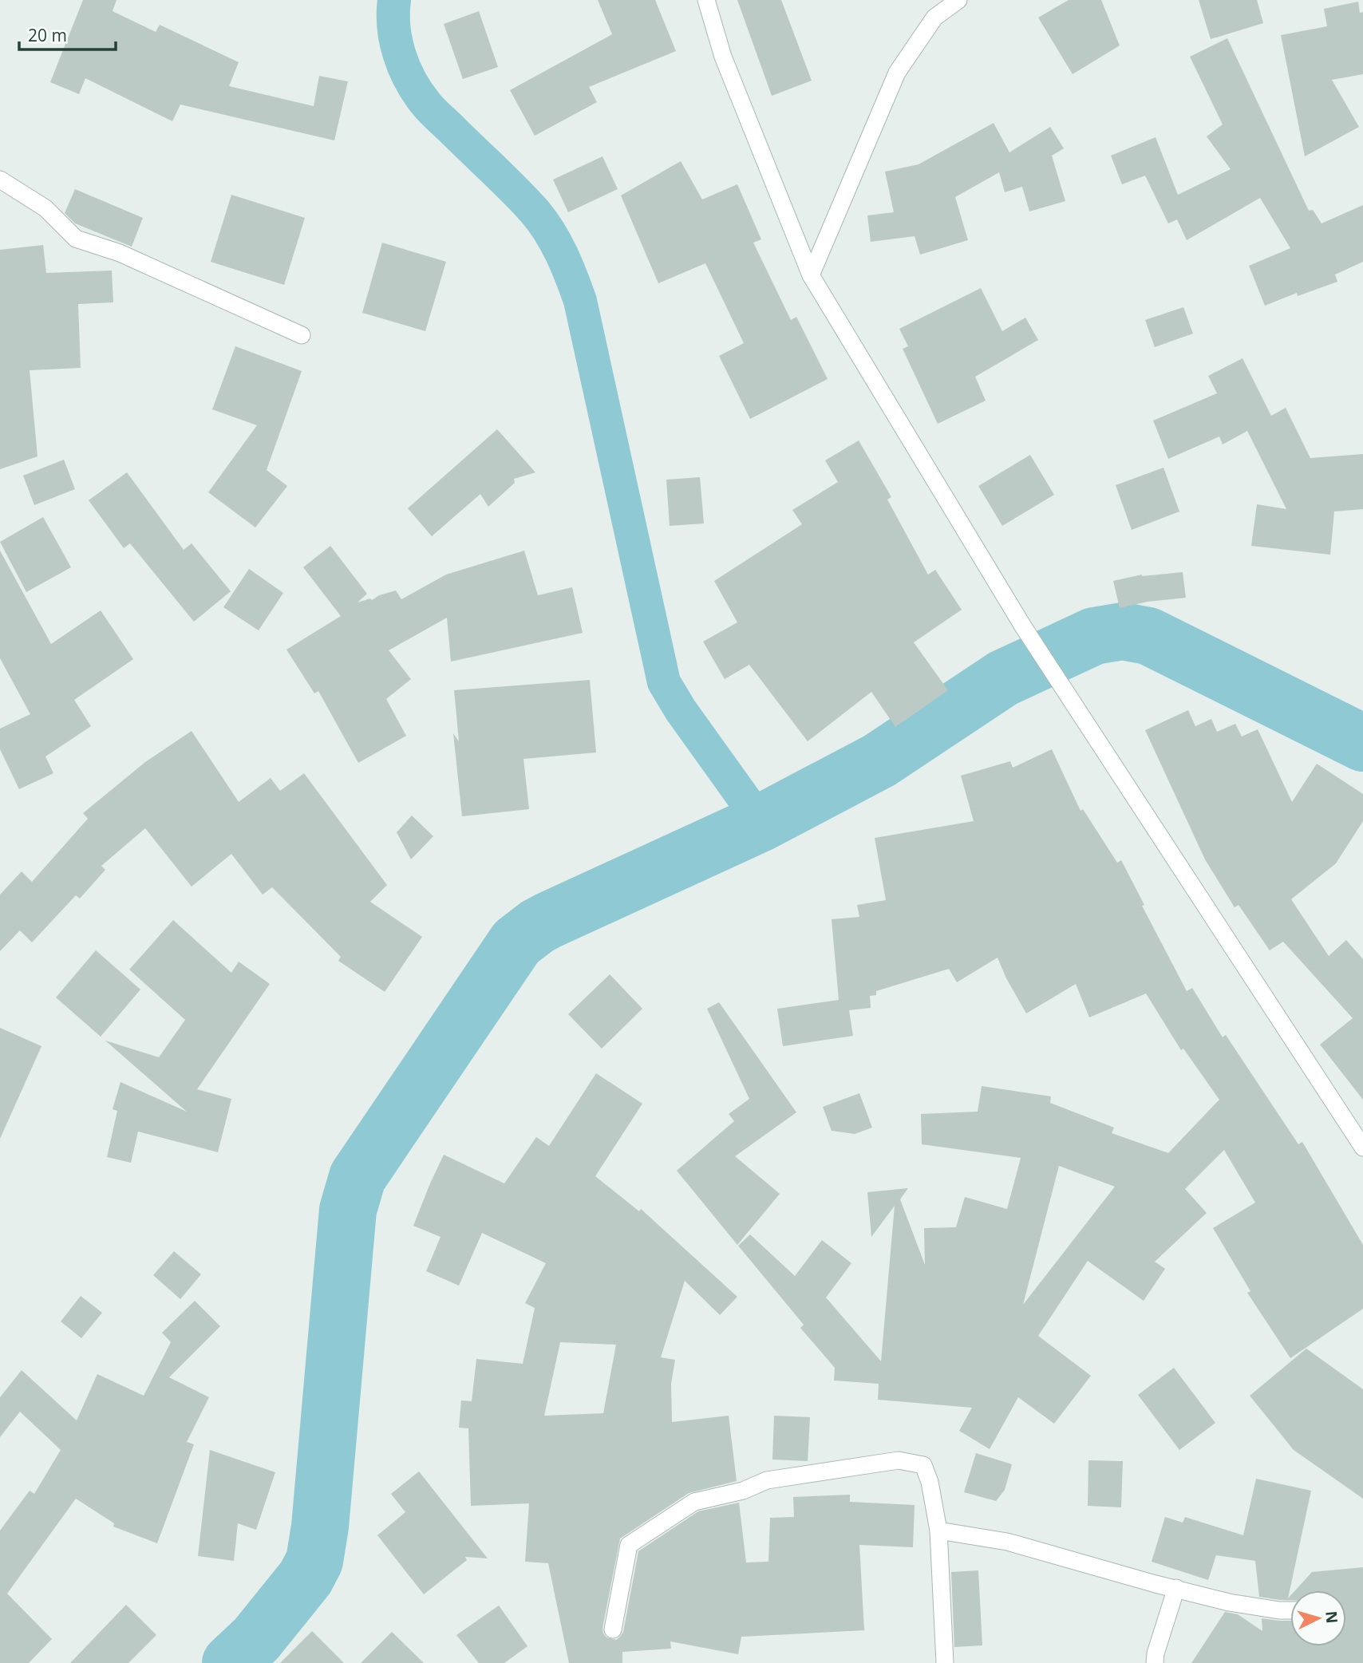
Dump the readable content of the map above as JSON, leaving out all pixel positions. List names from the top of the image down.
{
  "scale_bar": "20 m",
  "north": "right"
}
